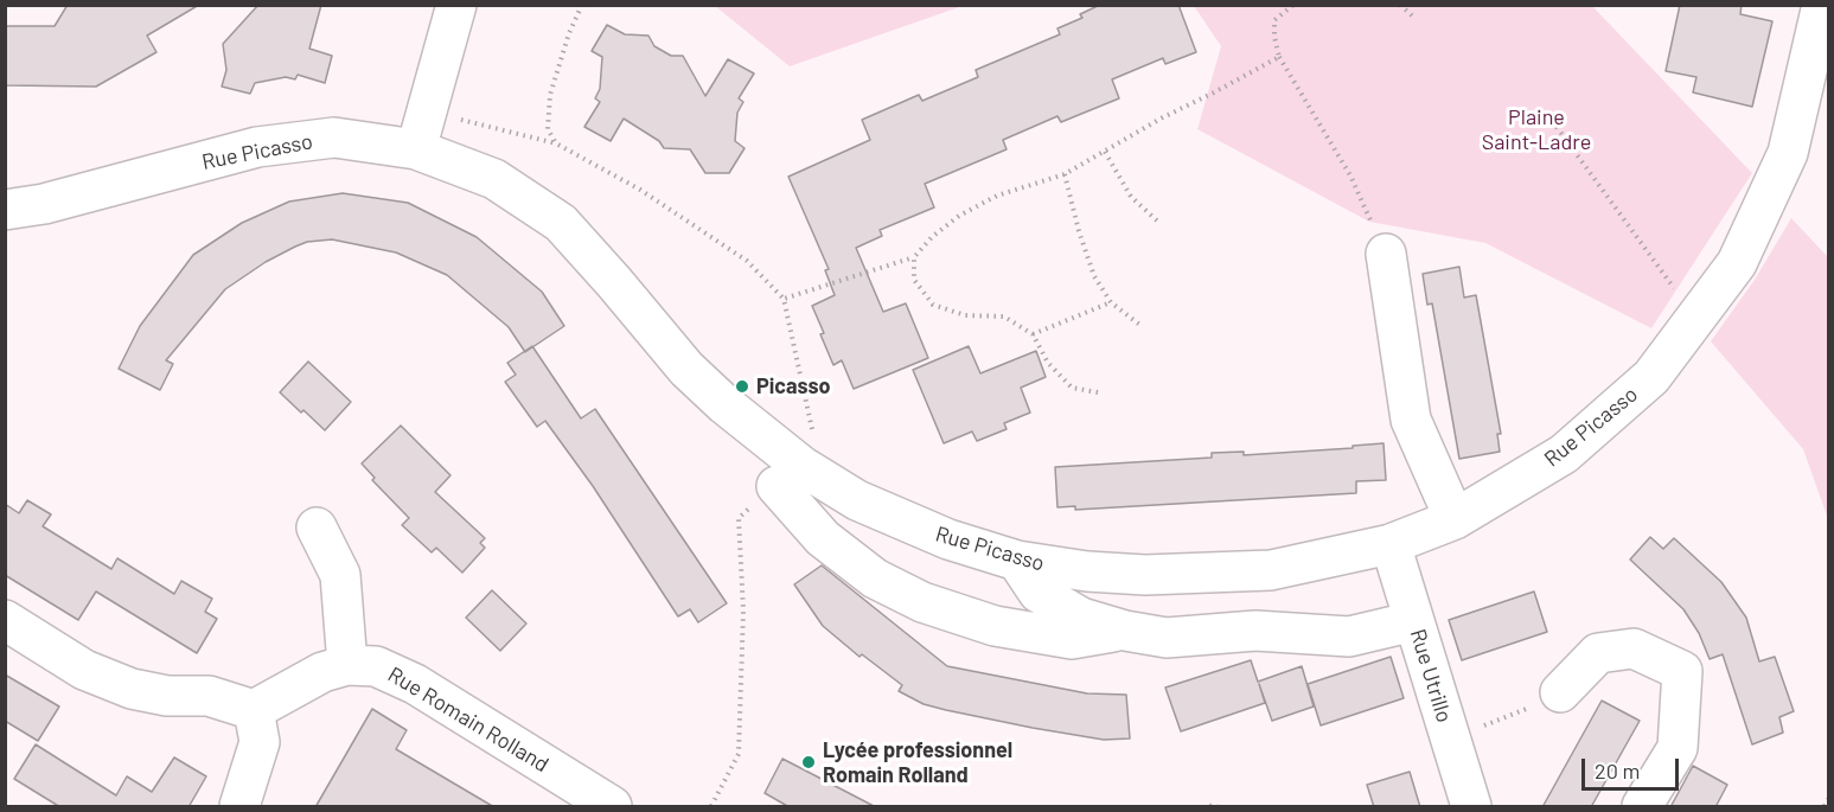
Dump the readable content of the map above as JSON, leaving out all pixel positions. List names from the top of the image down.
{
  "streets": {
    "street": ["Rue Picasso", "Rue Utrillo", "Rue Romain Rolland"]
  },
  "crossings": [
    ["Rue Picasso", "Rue Utrillo"]
  ],
  "parks": ["Plaine Saint-Ladre"],
  "places": ["Picasso", "Lycée professionnel Romain Rolland"],
  "scale_bar": "20 m"
}
